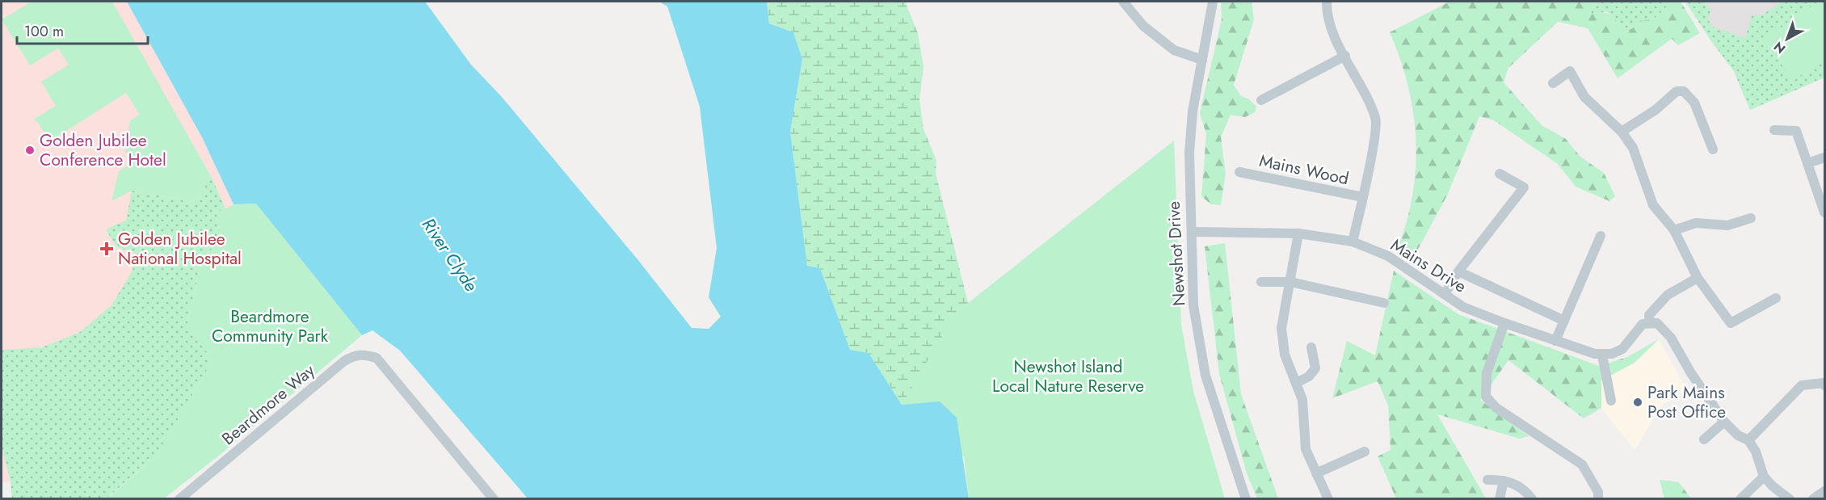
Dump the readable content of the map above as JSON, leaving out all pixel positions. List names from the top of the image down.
{
  "streets": {
    "street": [
      "Mains Wood",
      "Newshot Drive",
      "Mains Drive",
      "Beardmore Way"
    ]
  },
  "crossings": [
    ["Mains Wood", "Mains Drive"],
    ["Newshot Drive", "Mains Drive"]
  ],
  "water": ["River Clyde"],
  "parks": ["Beardmore Community Park", "Newshot Island Local Nature Reserve"],
  "places": {
    "other": ["Golden Jubilee Conference Hotel", "Park Mains Post Office"],
    "health": ["Golden Jubilee National Hospital"]
  },
  "scale_bar": "100 m",
  "north": "bottom left"
}
